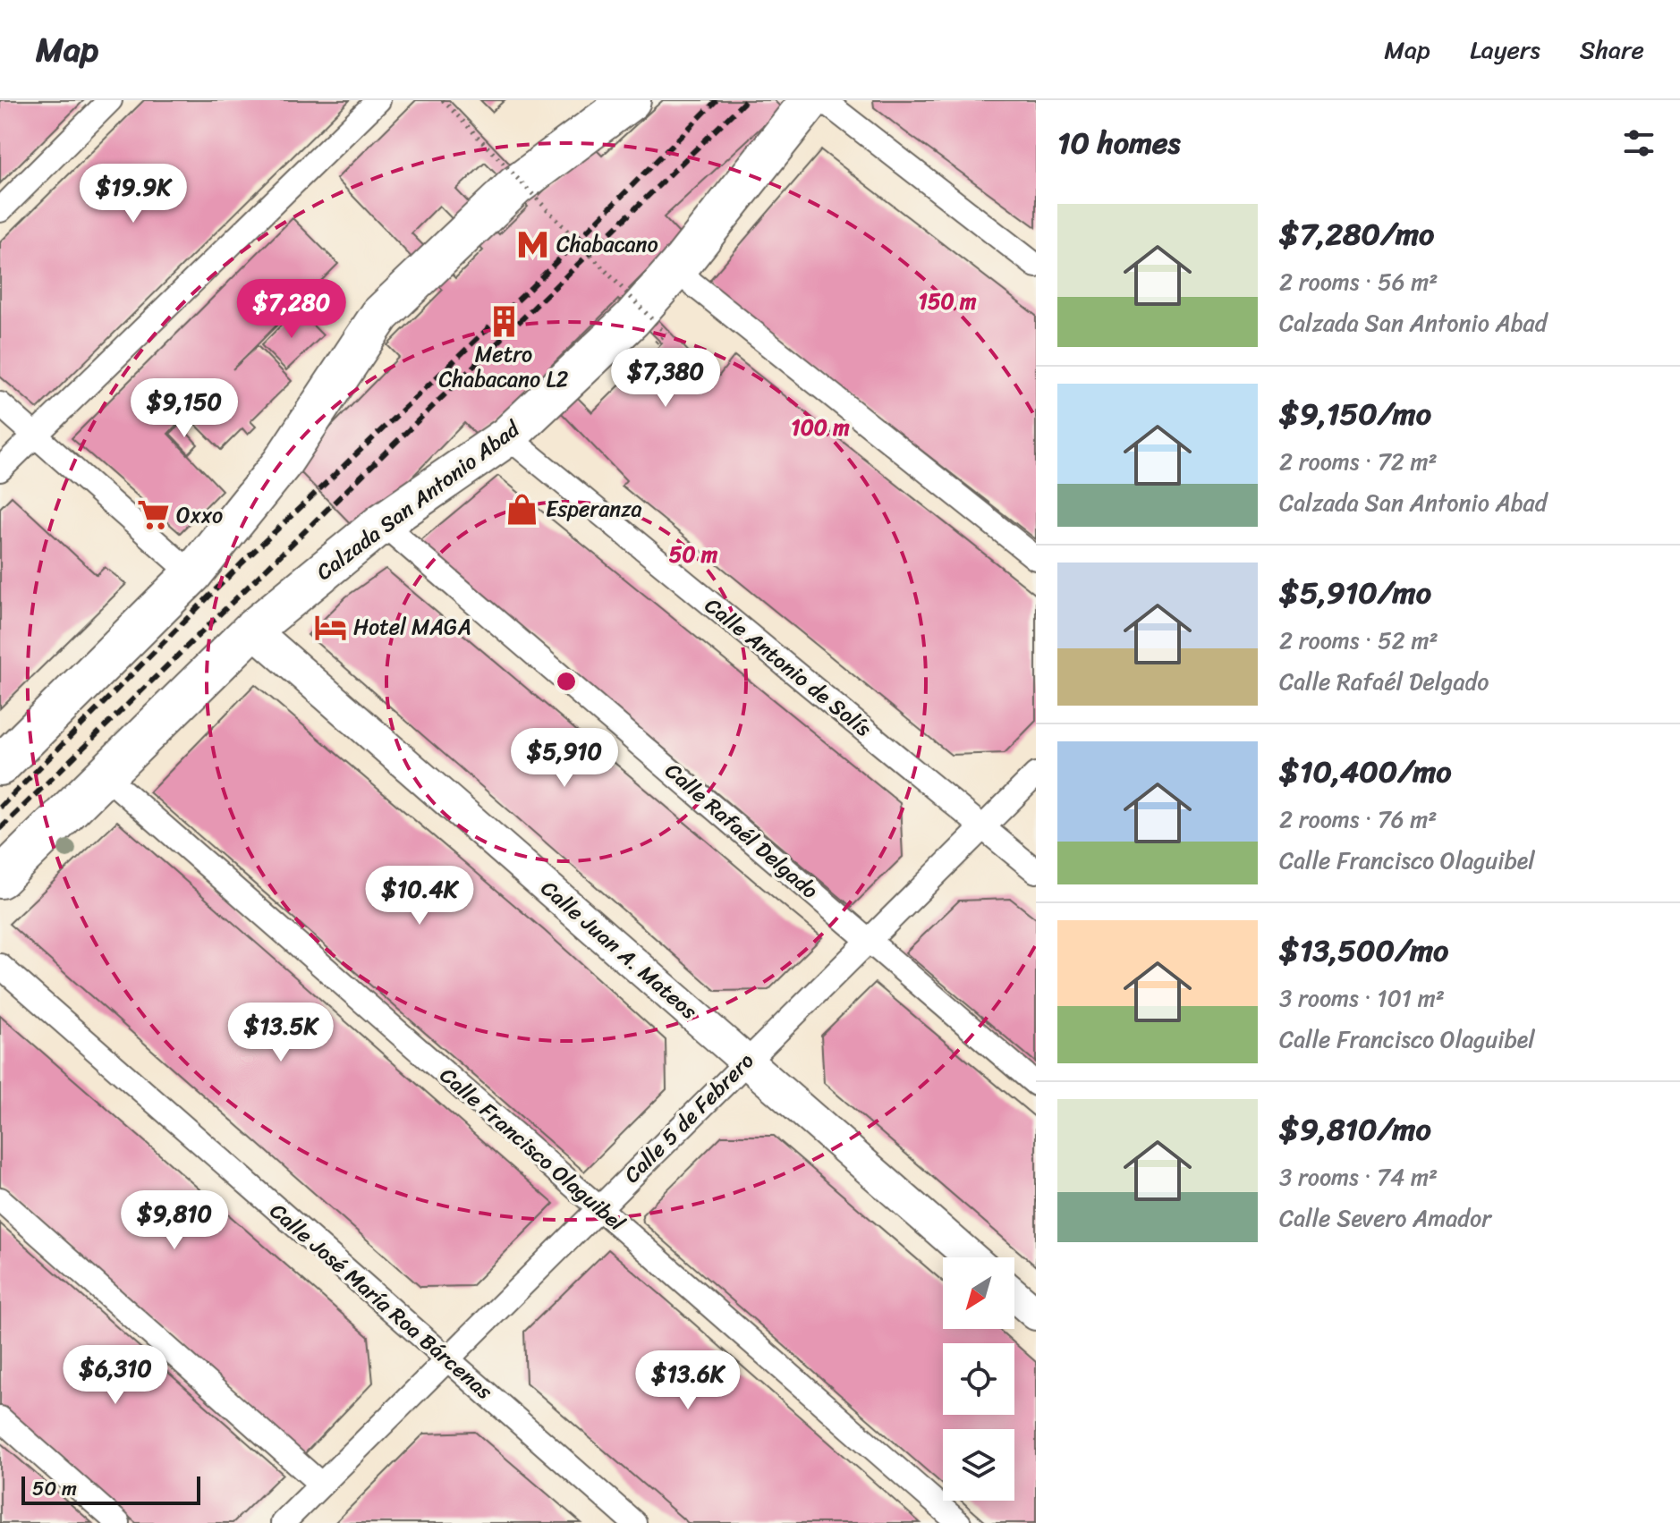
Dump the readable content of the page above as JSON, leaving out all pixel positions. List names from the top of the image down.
{
  "streets": {
    "highway": ["Calzada San Antonio Abad"],
    "street": [
      "Calle Antonio de Solís",
      "Calle Rafaél Delgado",
      "Calle Juan A. Mateos",
      "Calle 5 de Febrero",
      "Calle Francisco Olaguibel",
      "Calle José María Roa Bárcenas"
    ]
  },
  "crossings": [
    ["Calzada San Antonio Abad", "Calle Antonio de Solís"],
    ["Calzada San Antonio Abad", "Calle Rafaél Delgado"],
    ["Calzada San Antonio Abad", "Calle Juan A. Mateos"],
    ["Calzada San Antonio Abad", "Calle Francisco Olaguibel"],
    ["Calle Antonio de Solís", "Calle 5 de Febrero"],
    ["Calle Rafaél Delgado", "Calle 5 de Febrero"],
    ["Calle Juan A. Mateos", "Calle 5 de Febrero"],
    ["Calle 5 de Febrero", "Calle Francisco Olaguibel"],
    ["Calle 5 de Febrero", "Calle José María Roa Bárcenas"]
  ],
  "places": {
    "metro station": ["Chabacano"],
    "building": ["Metro Chabacano L2"],
    "shop": ["Esperanza"],
    "supermarket": ["Oxxo"],
    "hotel": ["Hotel MAGA"]
  },
  "scale_bar": "50 m",
  "north": "bottom left",
  "page": {
    "header": "Map",
    "nav": ["Map", "Layers", "Share"],
    "heading": "10 homes",
    "price": [
      "$19.9K",
      "$7,280",
      "$7,380",
      "$9,150",
      "$5,910",
      "$10.4K",
      "$13.5K",
      "$9,810",
      "$6,310",
      "$13.6K"
    ],
    "list": [
      {
        "name": "$7,280/mo",
        "note": "2 rooms · 56 m² · Calzada San Antonio Abad"
      },
      {
        "name": "$9,150/mo",
        "note": "2 rooms · 72 m² · Calzada San Antonio Abad"
      },
      {
        "name": "$5,910/mo",
        "note": "2 rooms · 52 m² · Calle Rafaél Delgado"
      },
      {
        "name": "$10,400/mo",
        "note": "2 rooms · 76 m² · Calle Francisco Olaguibel"
      },
      {
        "name": "$13,500/mo",
        "note": "3 rooms · 101 m² · Calle Francisco Olaguibel"
      },
      {
        "name": "$9,810/mo",
        "note": "3 rooms · 74 m² · Calle Severo Amador"
      }
    ],
    "scale": "50 m"
  },
  "rings": ["150 m", "100 m", "50 m"]
}
